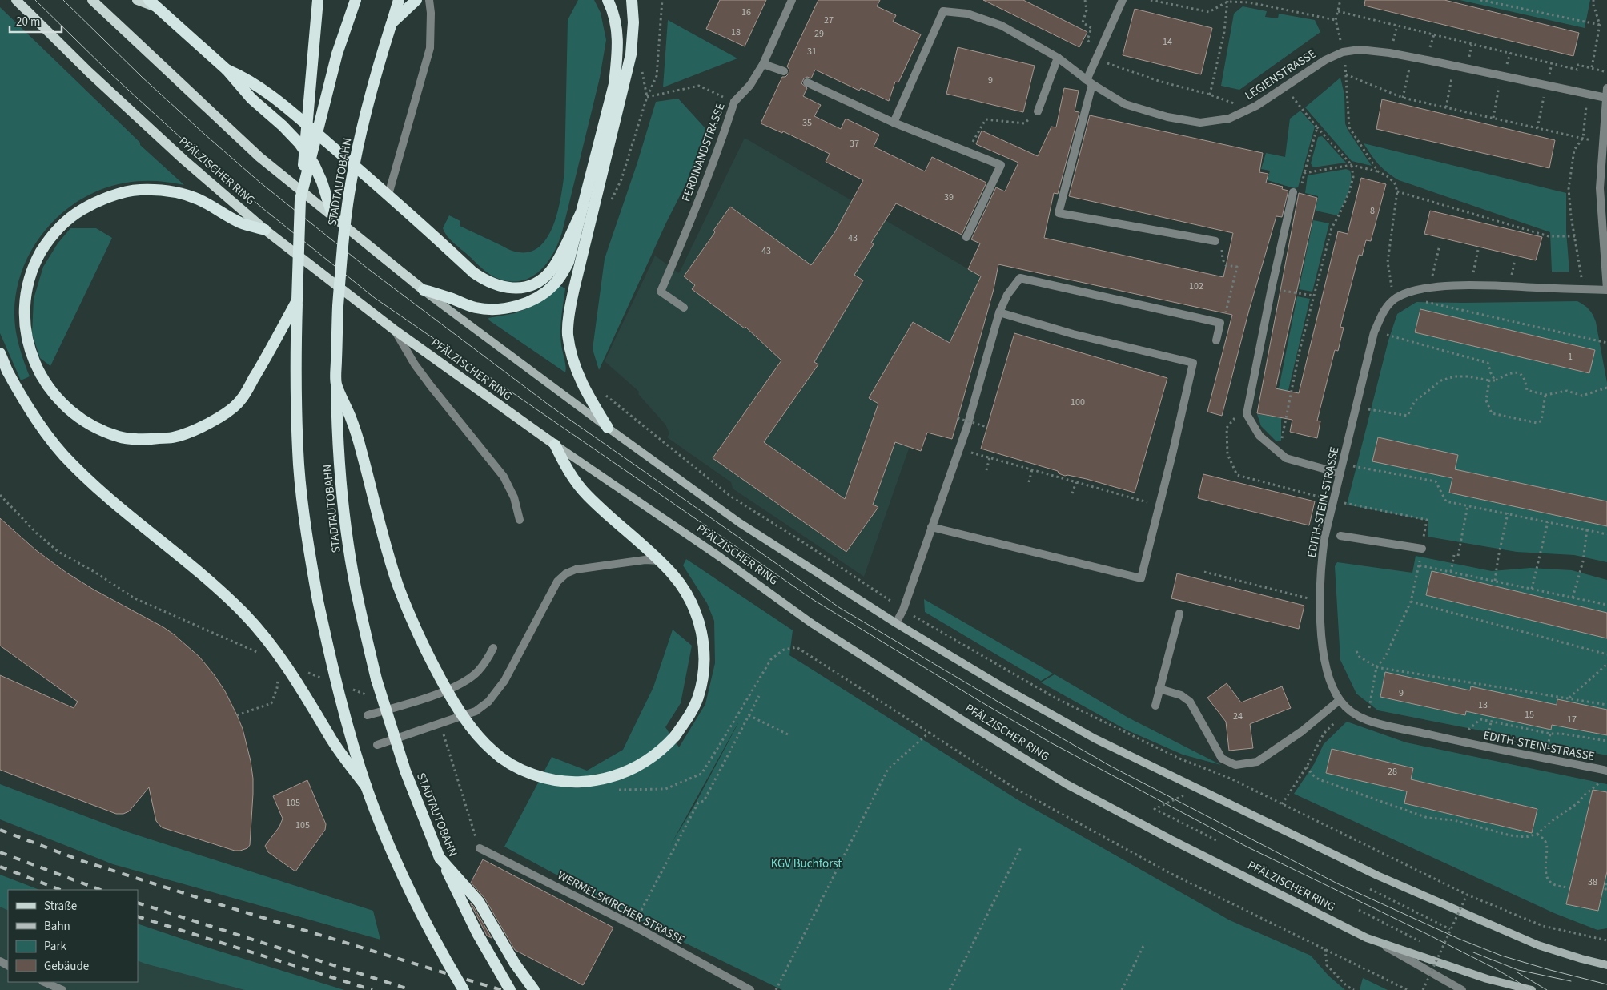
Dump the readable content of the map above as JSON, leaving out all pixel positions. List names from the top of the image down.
{
  "streets": {
    "highway": ["STADTAUTOBAHN"],
    "main road": ["PFÄLZISCHER RING"],
    "street": [
      "LEGIENSTRASSE",
      "FERDINANDSTRASSE",
      "EDITH-STEIN-STRASSE",
      "WERMELSKIRCHER STRASSE"
    ]
  },
  "parks": ["KGV Buchforst"],
  "house_numbers": [
    "16",
    "27",
    "18",
    "29",
    "14",
    "31",
    "9",
    "35",
    "37",
    "39",
    "8",
    "43",
    "43",
    "102",
    "1",
    "100",
    "9",
    "13",
    "15",
    "24",
    "17",
    "28",
    "105",
    "105",
    "38"
  ],
  "legend": [
    "Straße",
    "Bahn",
    "Park",
    "Gebäude"
  ],
  "scale_bar": "20 m"
}
